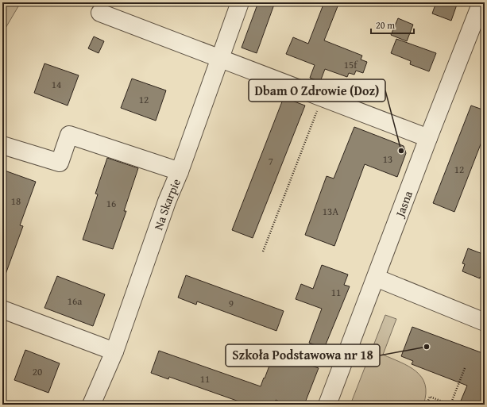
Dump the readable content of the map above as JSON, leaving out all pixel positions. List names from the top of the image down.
{
  "streets": {
    "street": ["Jasna", "Na Skarpie"]
  },
  "places": ["Dbam O Zdrowie (Doz)", "Szkoła Podstawowa nr 18"],
  "house_numbers": [
    "15f",
    "14",
    "12",
    "13",
    "7",
    "12",
    "18",
    "16",
    "13A",
    "11",
    "16a",
    "9",
    "20",
    "11"
  ],
  "scale_bar": "20 m"
}
